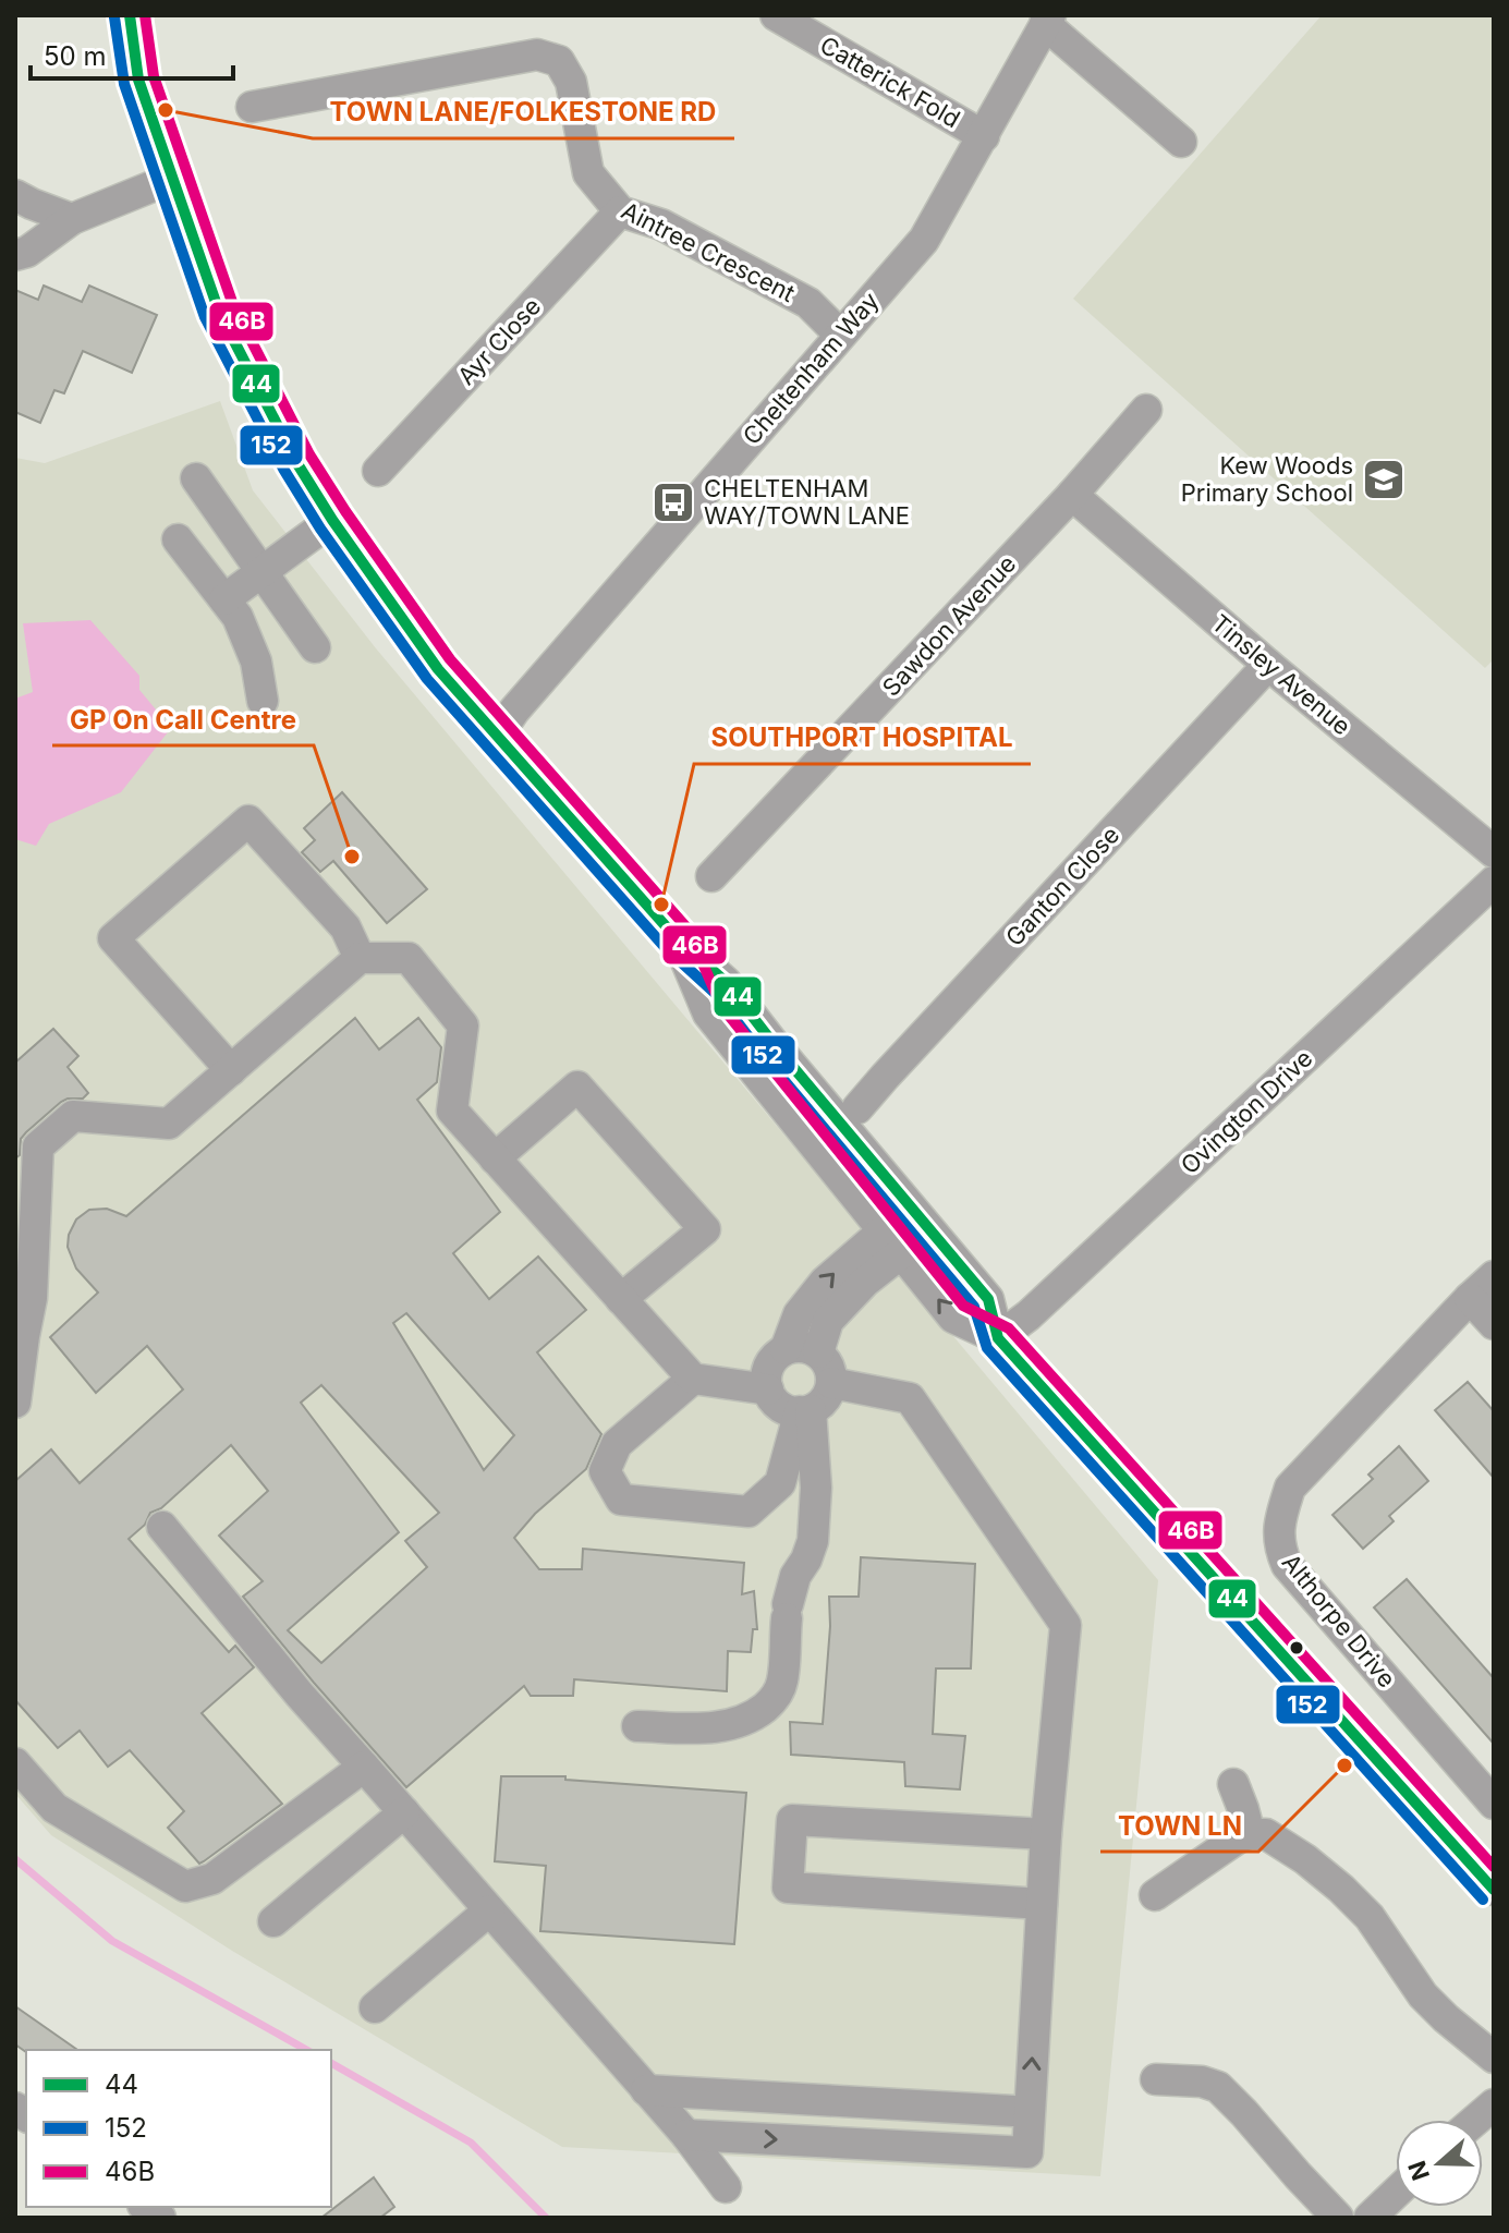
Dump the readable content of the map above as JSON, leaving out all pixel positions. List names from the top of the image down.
{
  "streets": {
    "street": [
      "Catterick Fold",
      "Aintree Crescent",
      "Ayr Close",
      "Cheltenham Way",
      "Sawdon Avenue",
      "Tinsley Avenue",
      "Ganton Close",
      "Ovington Drive",
      "Althorpe Drive"
    ]
  },
  "crossings": [
    ["Catterick Fold", "Cheltenham Way"],
    ["Aintree Crescent", "Ayr Close"],
    ["Aintree Crescent", "Cheltenham Way"],
    ["Sawdon Avenue", "Tinsley Avenue"],
    ["Tinsley Avenue", "Ganton Close"]
  ],
  "places": {
    "other": [
      "TOWN LANE/FOLKESTONE RD",
      "GP On Call Centre",
      "SOUTHPORT HOSPITAL",
      "TOWN LN"
    ],
    "school or university": ["Kew Woods Primary School"],
    "bus stop": ["CHELTENHAM WAY/TOWN LANE"]
  },
  "lines": ["transit line 44", "transit line 46B", "transit line 152"],
  "legend": ["44", "152", "46B"],
  "scale_bar": "50 m",
  "north": "left"
}
